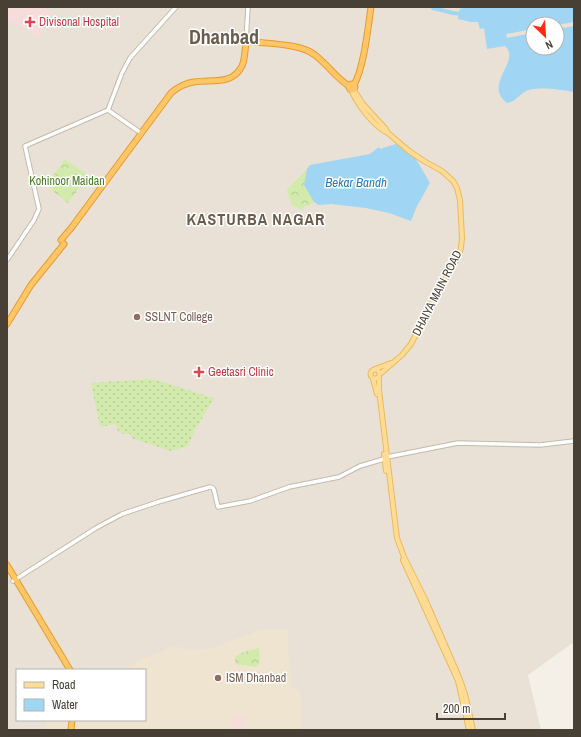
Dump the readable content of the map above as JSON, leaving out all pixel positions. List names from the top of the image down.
{
  "streets": {
    "highway": ["DHAIYA MAIN ROAD"]
  },
  "districts": ["Dhanbad", "KASTURBA NAGAR"],
  "water": ["Bekar Bandh"],
  "parks": ["Kohinoor Maidan"],
  "places": {
    "health": ["Divisonal Hospital", "Geetasri Clinic"],
    "other": ["SSLNT College", "ISM Dhanbad"]
  },
  "legend": ["Road", "Water"],
  "scale_bar": "200 m",
  "north": "bottom right"
}
